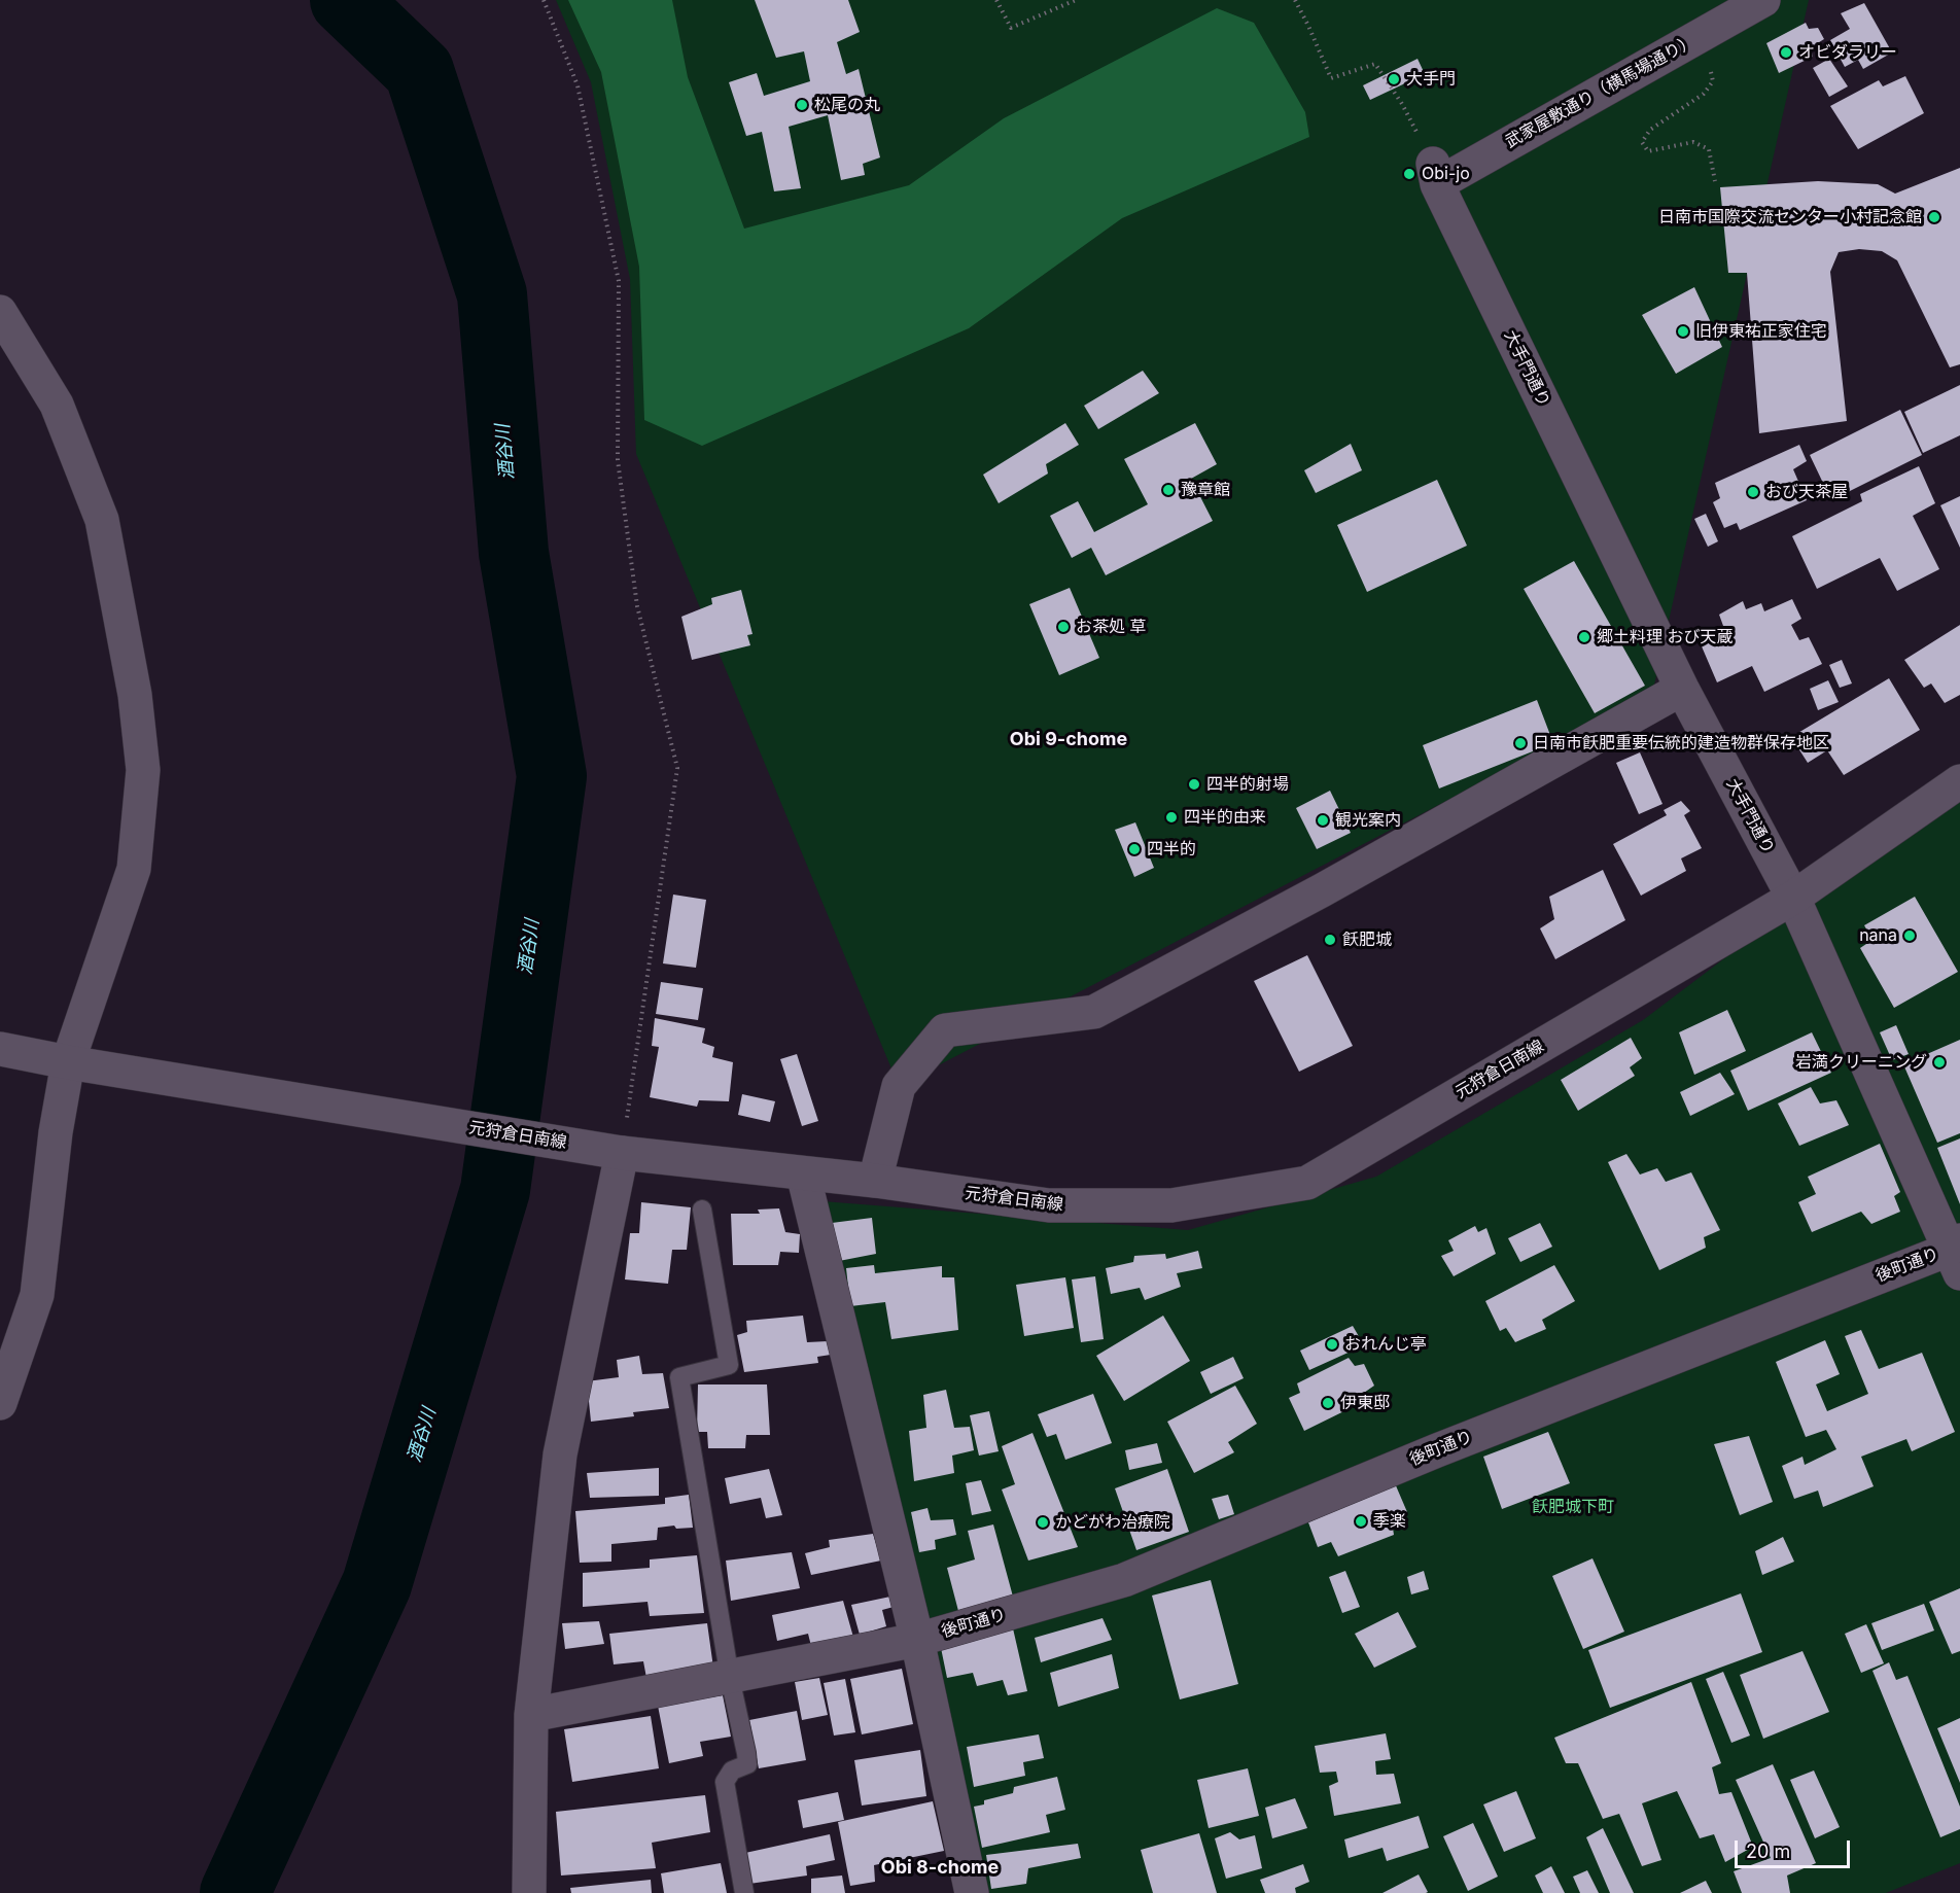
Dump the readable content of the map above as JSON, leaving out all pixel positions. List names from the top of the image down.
{
  "streets": {
    "street": [
      "武家屋敷通り（横馬場通り）",
      "大手門通り",
      "元狩倉日南線",
      "後町通り"
    ]
  },
  "crossings": [
    ["武家屋敷通り（横馬場通り）", "大手門通り"],
    ["大手門通り", "元狩倉日南線"],
    ["大手門通り", "後町通り"]
  ],
  "districts": ["Obi 9-chome", "Obi 8-chome"],
  "water": ["酒谷川"],
  "parks": ["飫肥城下町"],
  "places": [
    "オビダラリー",
    "大手門",
    "松尾の丸",
    "Obi-jo",
    "日南市国際交流センター小村記念館",
    "旧伊東祐正家住宅",
    "豫章館",
    "おび天茶屋",
    "お茶処 草",
    "郷土料理 おび天蔵",
    "日南市飫肥重要伝統的建造物群保存地区",
    "四半的射場",
    "四半的由来",
    "観光案内",
    "四半的",
    "nana",
    "飫肥城",
    "岩満クリーニング",
    "おれんじ亭",
    "伊東邸",
    "季楽",
    "かどがわ治療院"
  ],
  "scale_bar": "20 m"
}
